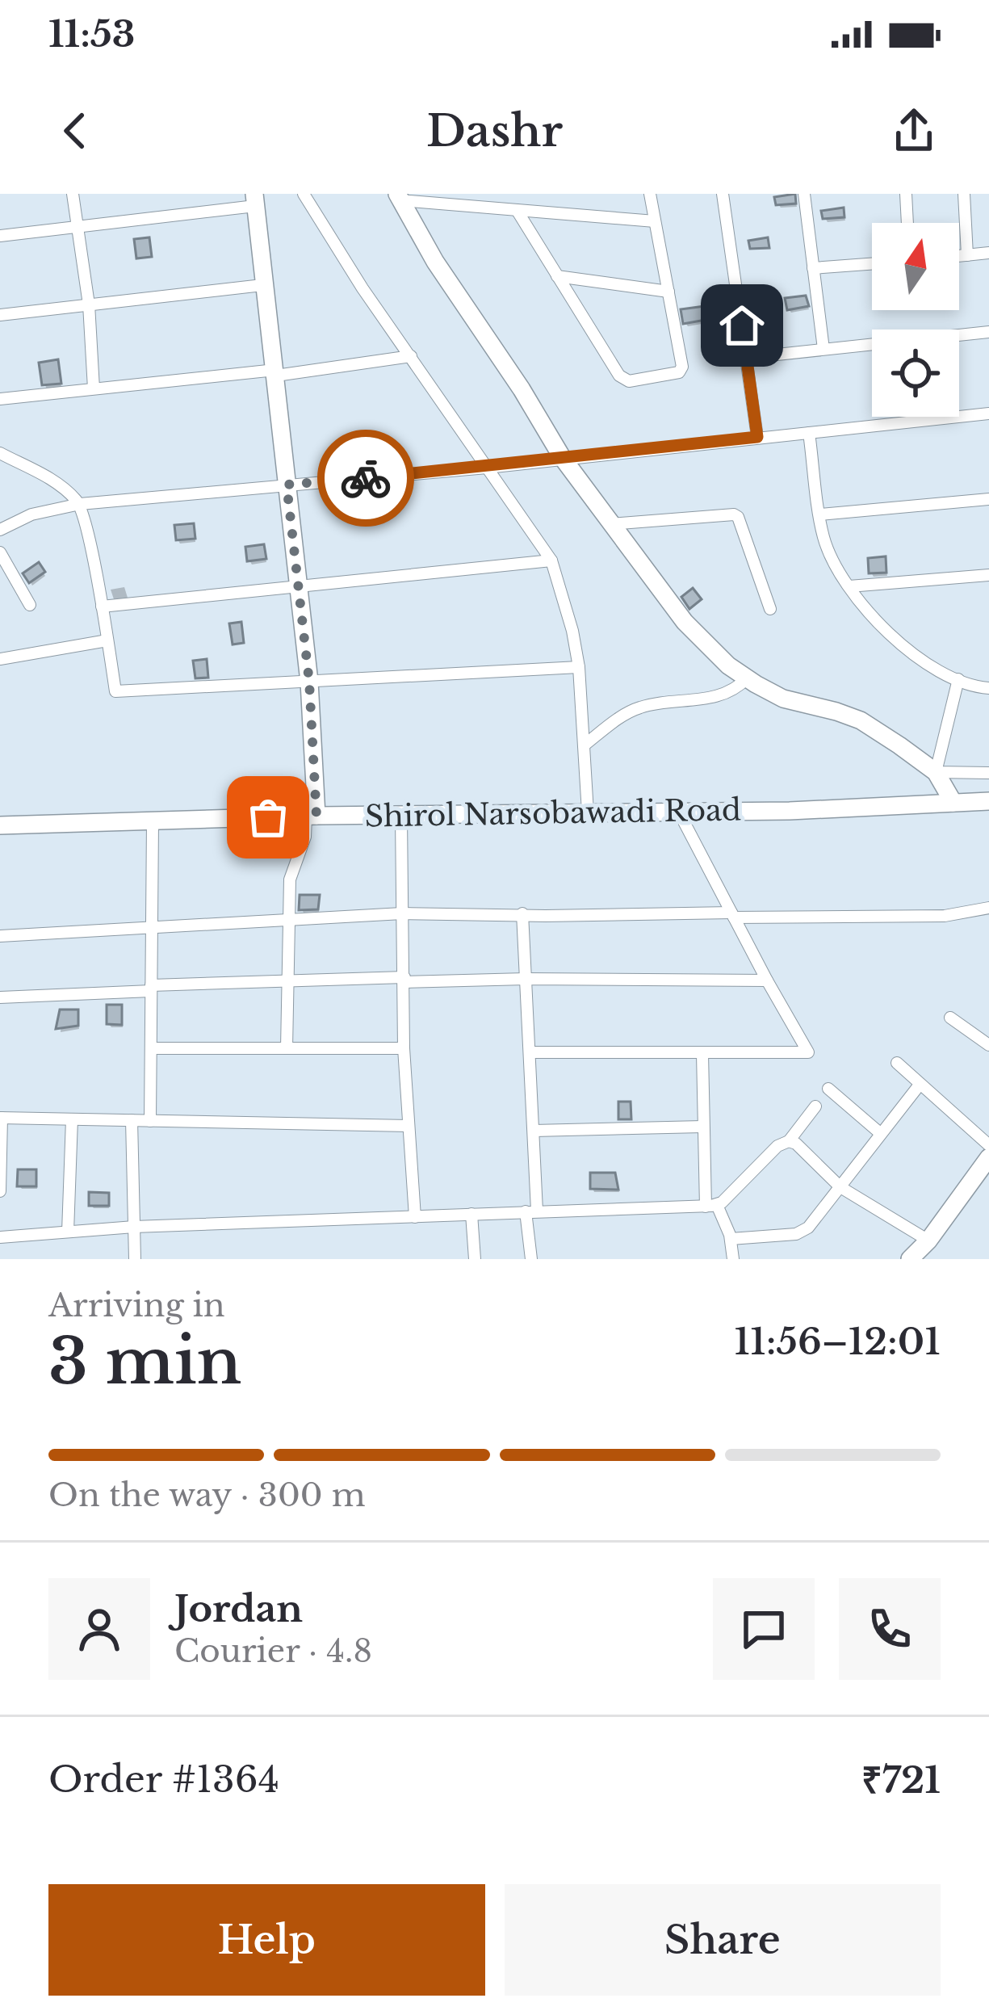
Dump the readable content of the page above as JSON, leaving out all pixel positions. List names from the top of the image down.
{
  "streets": {
    "street": ["Shirol Narsobawadi Road"]
  },
  "north": "top",
  "page": {
    "status": "11:53",
    "header": "Dashr",
    "heading": ["3 min", "Arriving in", "11:56–12:01"],
    "panel": [
      "Jordan",
      "Courier · 4.8",
      "Order #1364",
      "₹721"
    ],
    "bar": "On the way · 300 m",
    "buttons": ["Help", "Share"]
  }
}
